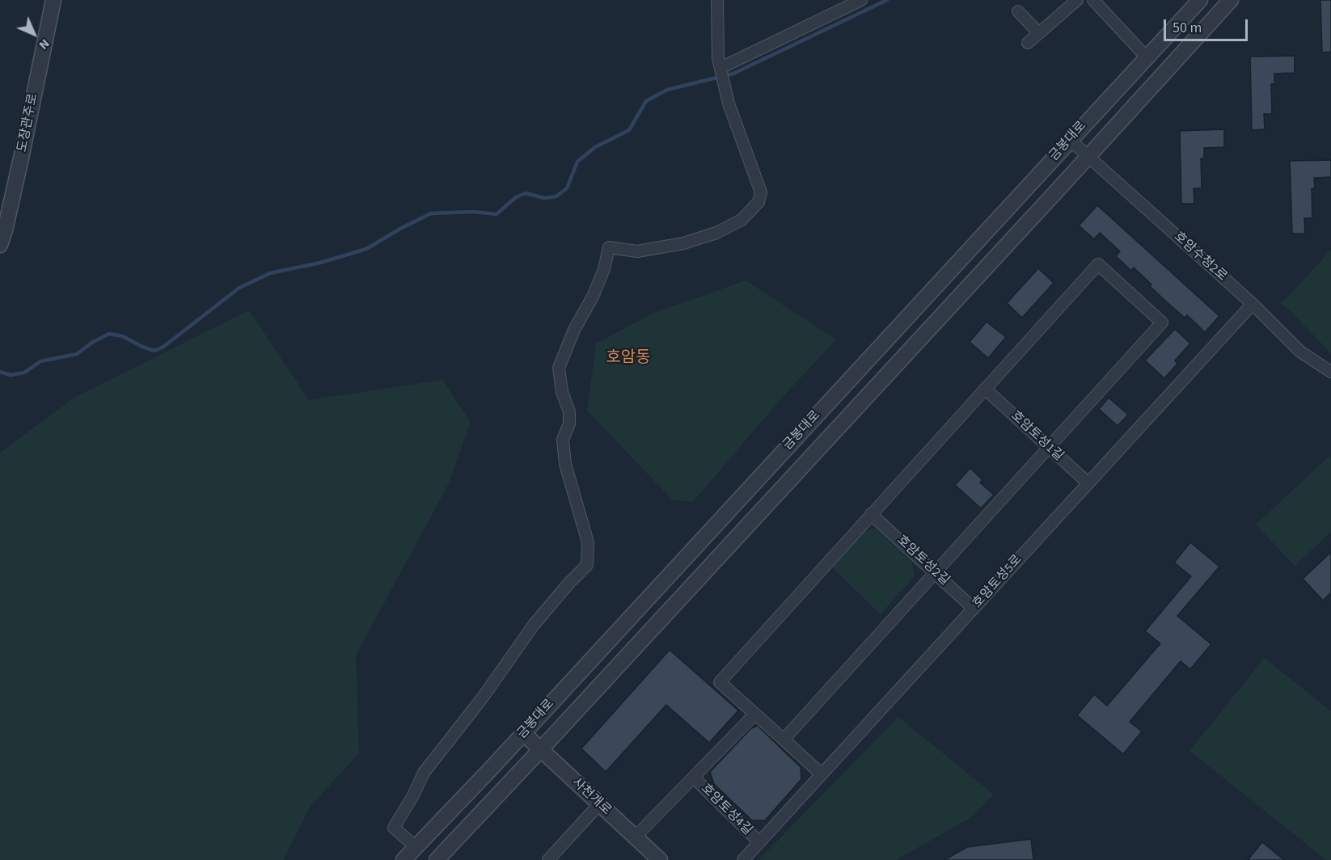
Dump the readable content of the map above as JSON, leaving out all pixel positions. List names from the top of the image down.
{
  "streets": {
    "street": [
      "도장관주로",
      "금봉대로",
      "호암수청2로",
      "호암토성1길",
      "호암토성2길",
      "호암토성5로",
      "사천개로",
      "호암토성4길"
    ]
  },
  "crossings": [
    ["금봉대로", "호암수청2로"],
    ["금봉대로", "사천개로"],
    ["호암수청2로", "호암토성5로"],
    ["호암토성1길", "호암토성5로"],
    ["호암토성2길", "호암토성5로"],
    ["호암토성5로", "호암토성4길"]
  ],
  "districts": ["호암동"],
  "scale_bar": "50 m",
  "north": "bottom right"
}
